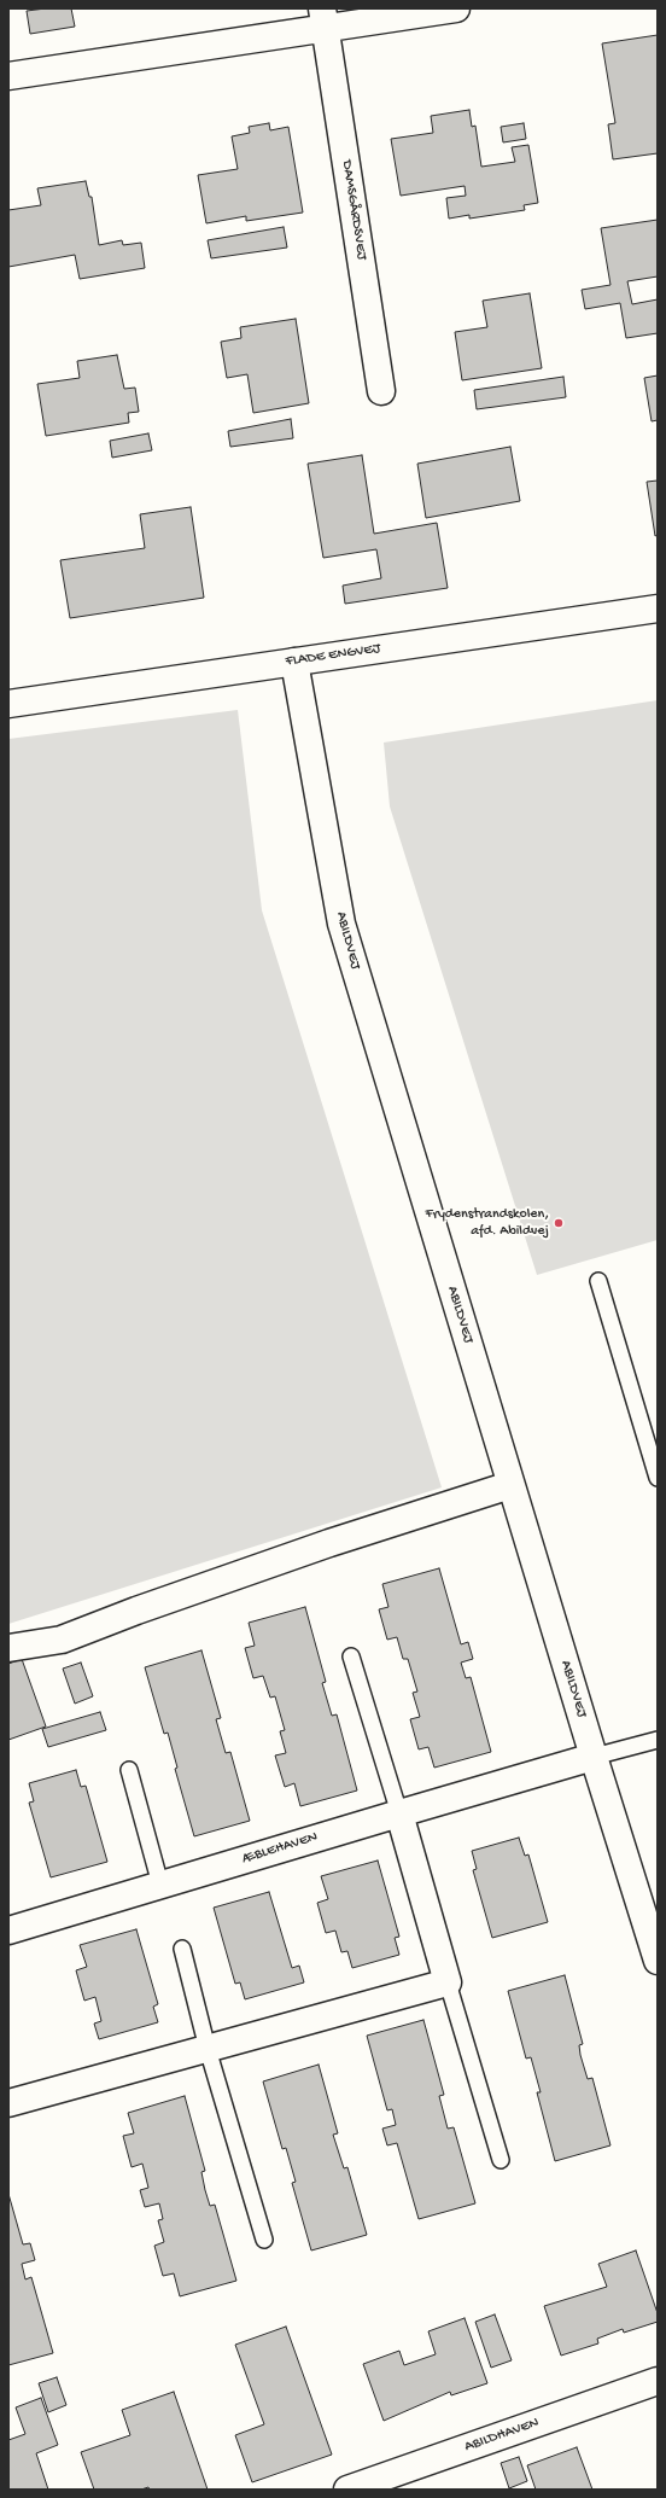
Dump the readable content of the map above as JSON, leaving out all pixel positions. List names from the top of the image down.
{
  "streets": {
    "street": [
      "DAMSGÅRDSVEJ",
      "FLADE ENGVEJ",
      "ABILDVEJ",
      "ÆBLEHAVEN",
      "ABILDHAVEN"
    ]
  },
  "crossings": [
    ["FLADE ENGVEJ", "ABILDVEJ"],
    ["ABILDVEJ", "ÆBLEHAVEN"]
  ],
  "places": ["Frydenstrandskolen, afd. Abildvej"]
}
